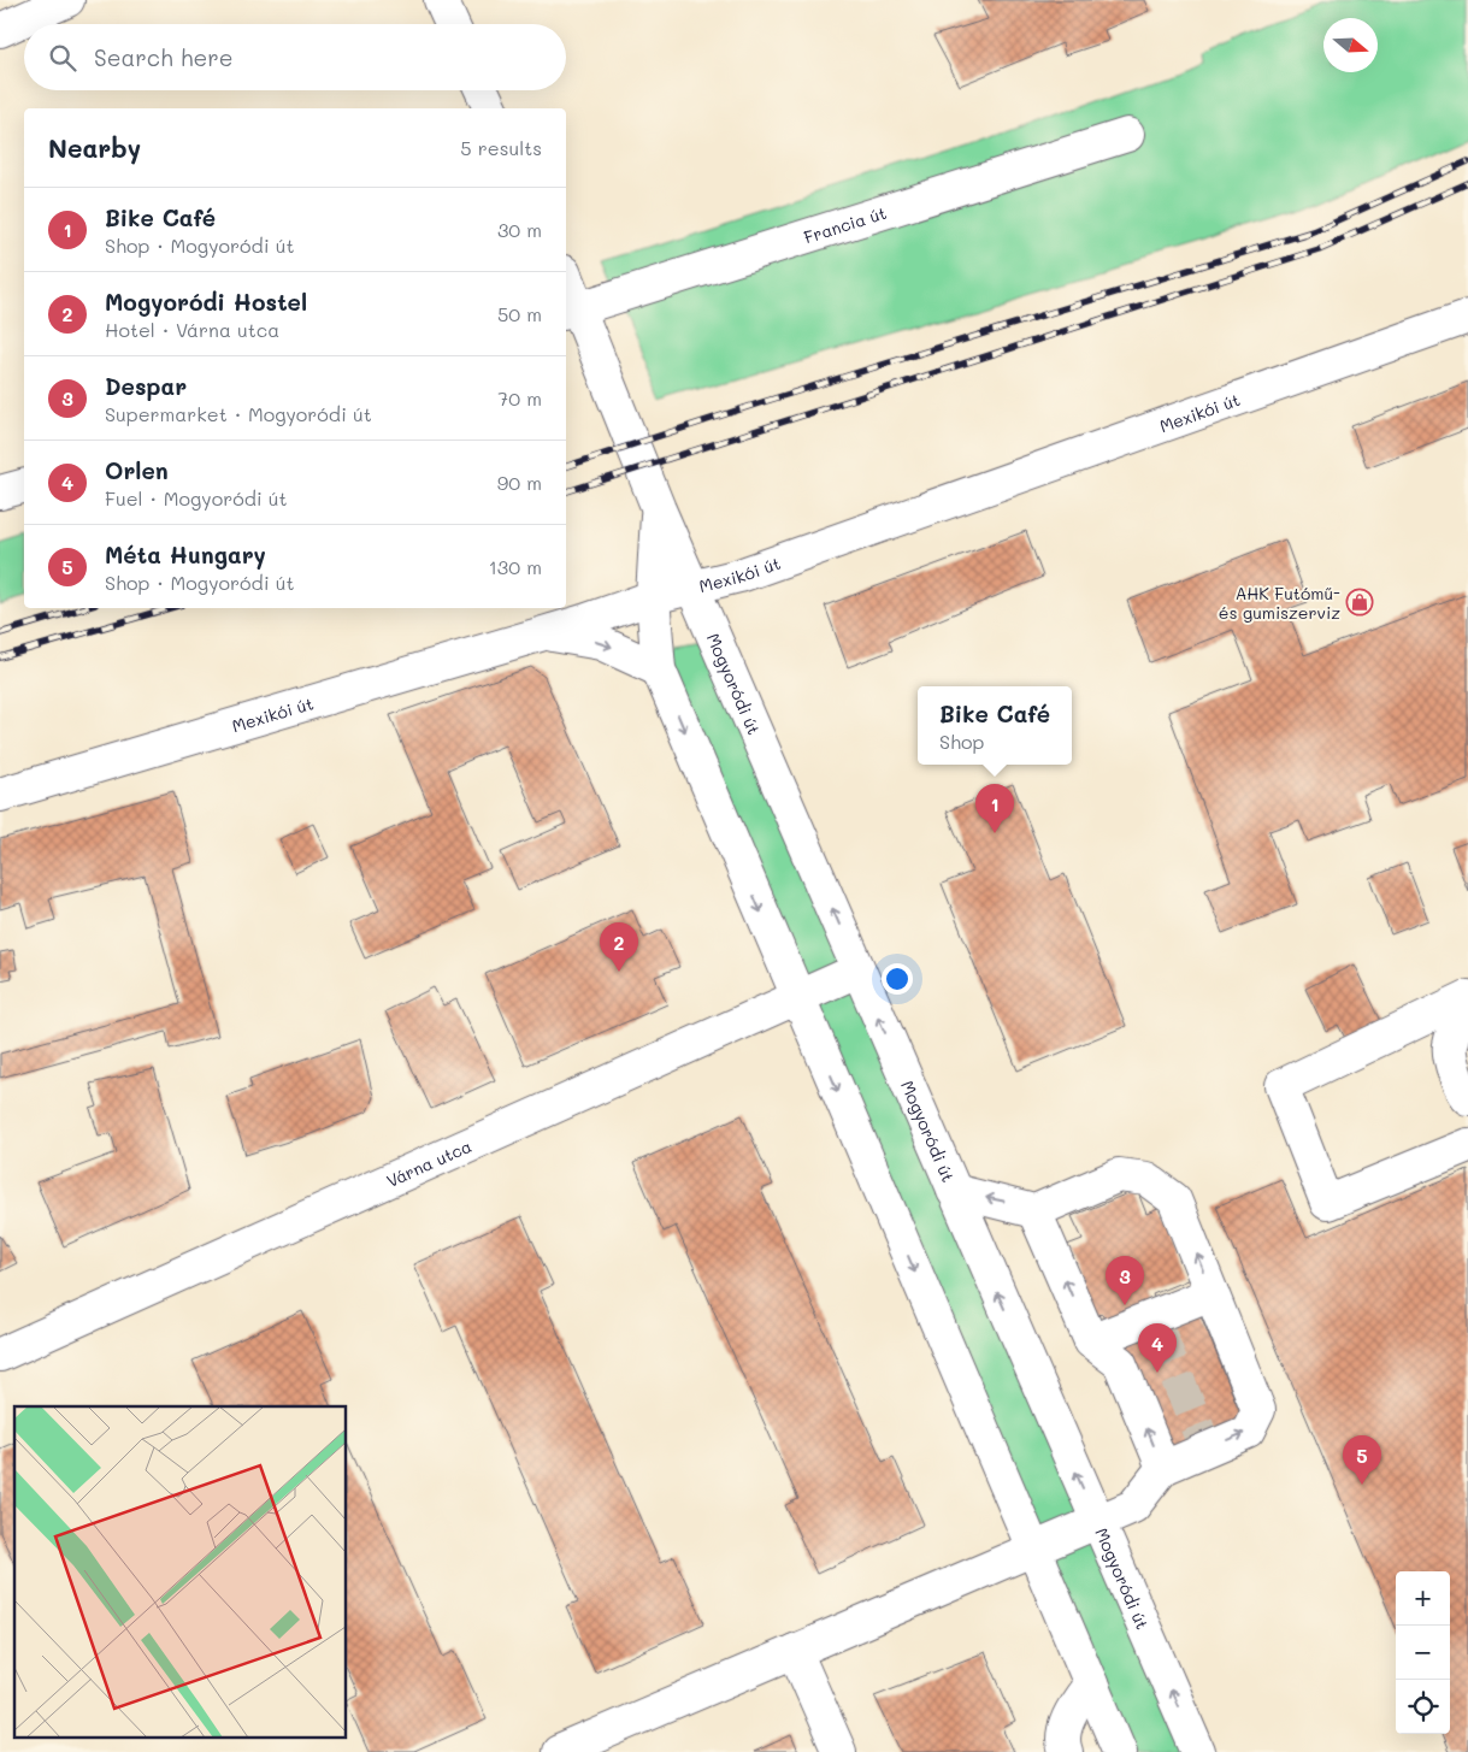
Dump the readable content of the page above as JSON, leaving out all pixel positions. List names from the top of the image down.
{
  "streets": {
    "street": [
      "Francia út",
      "Mexikói út",
      "Mogyoródi út",
      "Várna utca"
    ]
  },
  "crossings": [
    ["Francia út", "Mogyoródi út"],
    ["Mexikói út", "Mogyoródi út"],
    ["Mogyoródi út", "Várna utca"]
  ],
  "places": {
    "shop": ["AHK Futómű- és gumiszerviz"]
  },
  "north": "right",
  "page": {
    "search": "Search here",
    "heading": ["Nearby", "5 results"],
    "list": [
      {
        "mark": "1",
        "name": "Bike Café",
        "note": "Shop · Mogyoródi út",
        "value": "30 m"
      },
      {
        "mark": "2",
        "name": "Mogyoródi Hostel",
        "note": "Hotel · Várna utca",
        "value": "50 m"
      },
      {
        "mark": "3",
        "name": "Despar",
        "note": "Supermarket · Mogyoródi út",
        "value": "70 m"
      },
      {
        "mark": "4",
        "name": "Orlen",
        "note": "Fuel · Mogyoródi út",
        "value": "90 m"
      },
      {
        "mark": "5",
        "name": "Méta Hungary",
        "note": "Shop · Mogyoródi út",
        "value": "130 m"
      }
    ],
    "popup": ["Bike Café", "Shop"],
    "pins": [
      "1",
      "2",
      "3",
      "4",
      "5"
    ],
    "map_buttons": ["+", "−"]
  }
}
